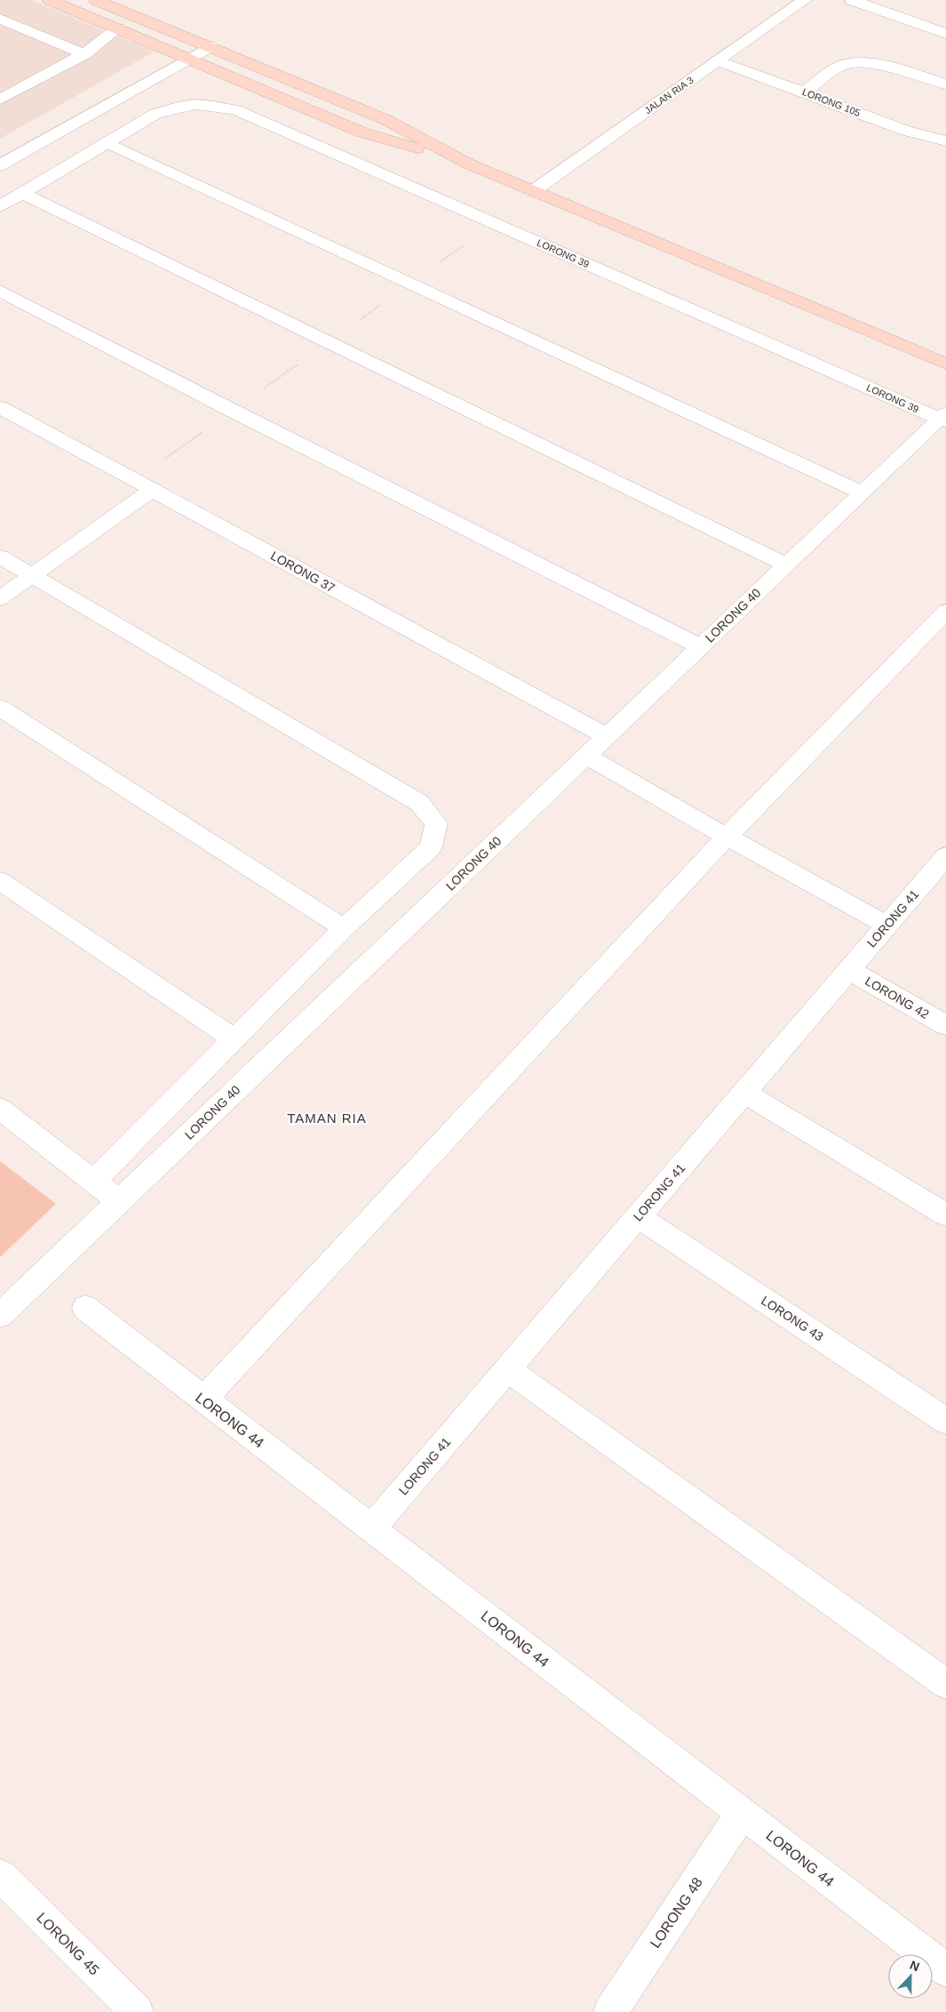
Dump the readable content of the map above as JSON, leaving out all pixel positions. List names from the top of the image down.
{
  "streets": {
    "street": [
      "JALAN RIA 3",
      "LORONG 105",
      "LORONG 39",
      "LORONG 37",
      "LORONG 40",
      "LORONG 41",
      "LORONG 42",
      "LORONG 43",
      "LORONG 44",
      "LORONG 48",
      "LORONG 45"
    ]
  },
  "crossings": [
    ["JALAN RIA 3", "LORONG 105"],
    ["LORONG 39", "LORONG 40"],
    ["LORONG 37", "LORONG 40"],
    ["LORONG 41", "LORONG 42"],
    ["LORONG 41", "LORONG 43"],
    ["LORONG 41", "LORONG 44"],
    ["LORONG 44", "LORONG 48"]
  ],
  "districts": ["TAMAN RIA"],
  "north": "top"
}
